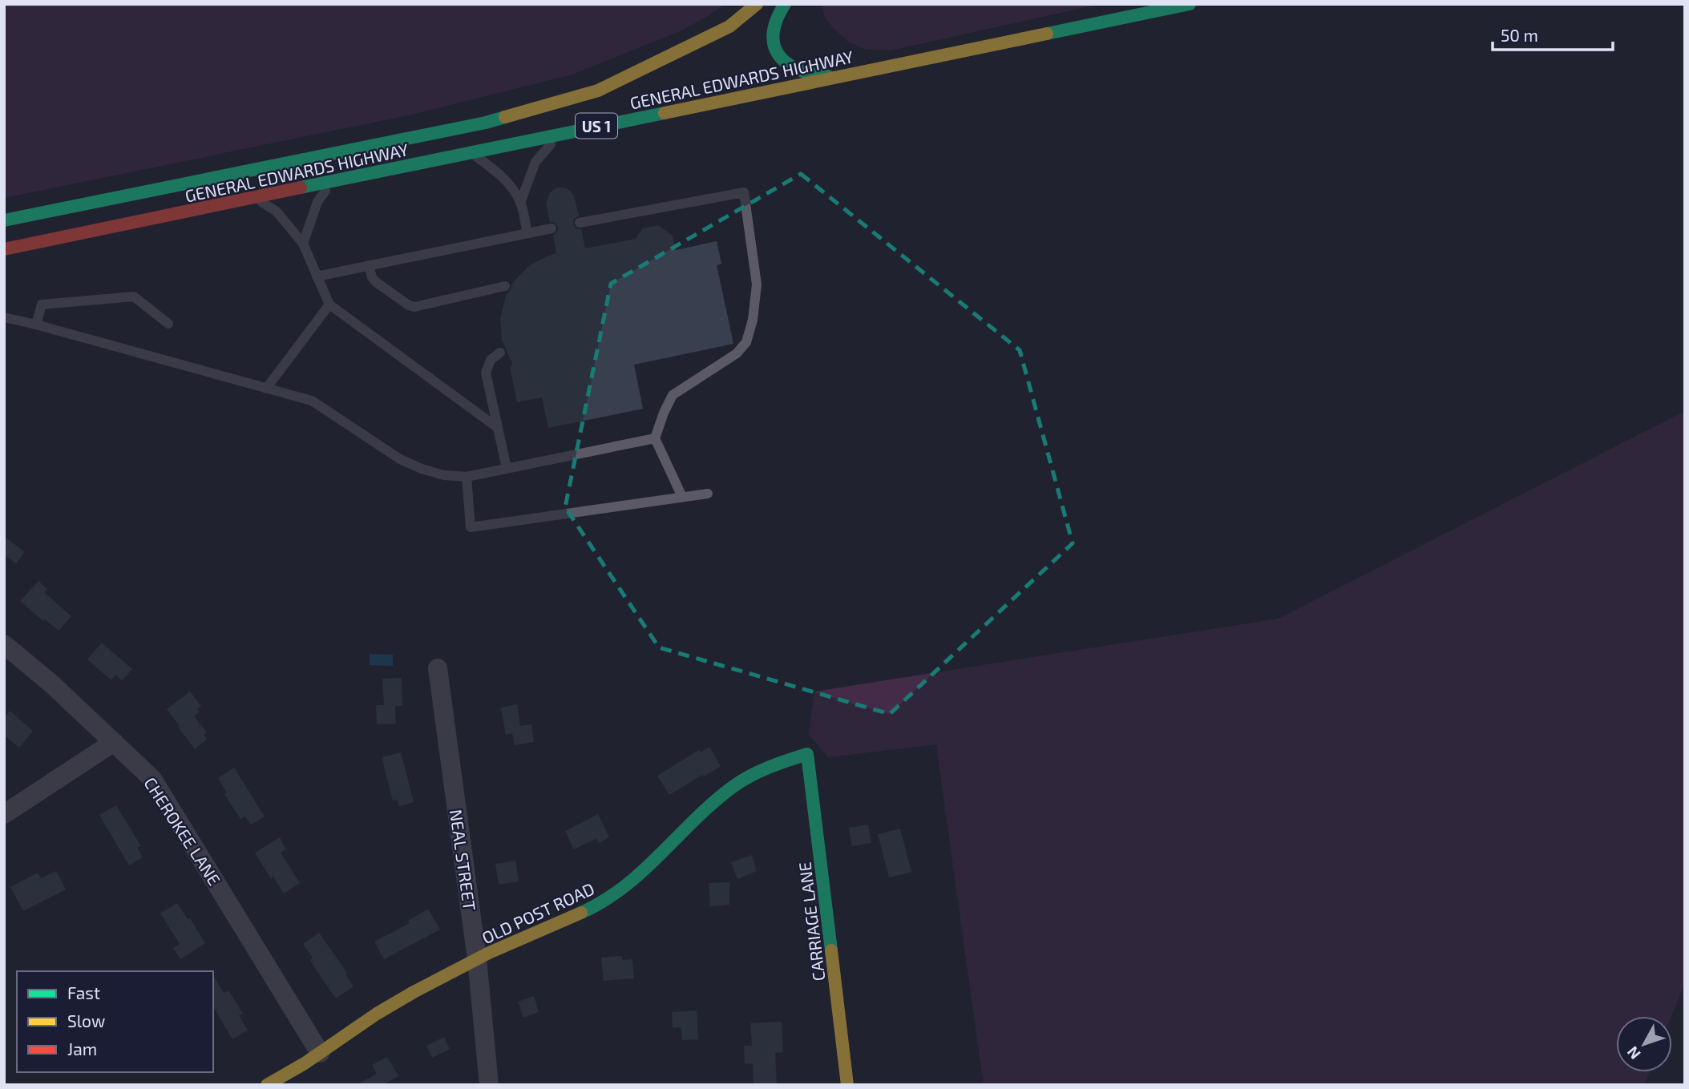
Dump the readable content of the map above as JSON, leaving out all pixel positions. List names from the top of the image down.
{
  "streets": {
    "main road": [
      "GENERAL EDWARDS HIGHWAY",
      "US 1",
      "OLD POST ROAD",
      "CARRIAGE LANE"
    ],
    "street": ["CHEROKEE LANE", "NEAL STREET"]
  },
  "crossings": [
    ["CHEROKEE LANE", "OLD POST ROAD"],
    ["NEAL STREET", "OLD POST ROAD"],
    ["OLD POST ROAD", "CARRIAGE LANE"]
  ],
  "legend": ["Fast", "Slow", "Jam"],
  "scale_bar": "50 m",
  "north": "bottom left"
}
